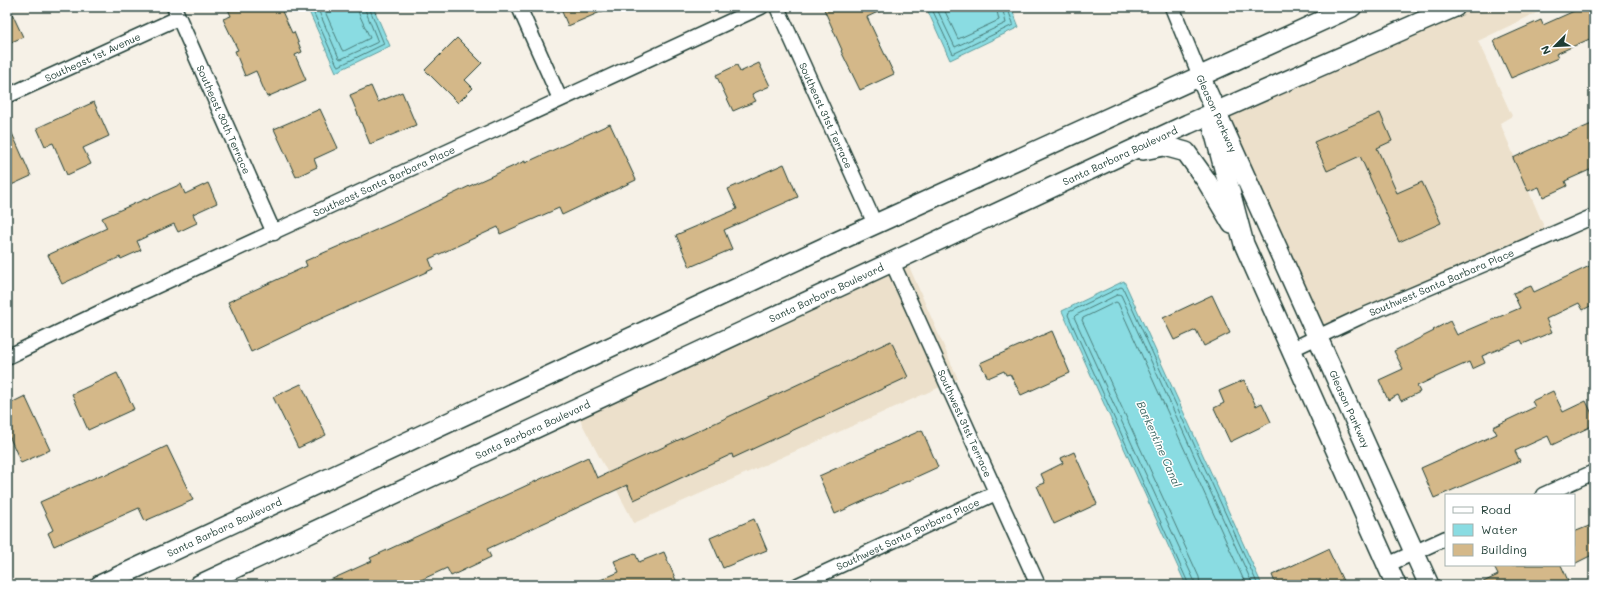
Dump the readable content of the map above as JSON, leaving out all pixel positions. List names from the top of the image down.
{
  "streets": {
    "main road": ["Gleason Parkway", "Santa Barbara Boulevard"],
    "street": [
      "Southeast 1st Avenue",
      "Southeast 31st Terrace",
      "Southeast 30th Terrace",
      "Southeast Santa Barbara Place",
      "Southwest Santa Barbara Place",
      "Southwest 31st Terrace"
    ]
  },
  "crossings": [
    ["Southeast 1st Avenue", "Southeast 30th Terrace"],
    ["Southeast 31st Terrace", "Santa Barbara Boulevard"],
    ["Gleason Parkway", "Santa Barbara Boulevard"],
    ["Gleason Parkway", "Southwest Santa Barbara Place"],
    ["Southeast 30th Terrace", "Southeast Santa Barbara Place"],
    ["Santa Barbara Boulevard", "Southwest 31st Terrace"],
    ["Southwest Santa Barbara Place", "Southwest 31st Terrace"]
  ],
  "water": ["Barkentine Canal"],
  "legend": ["Road", "Water", "Building"],
  "north": "bottom left"
}
